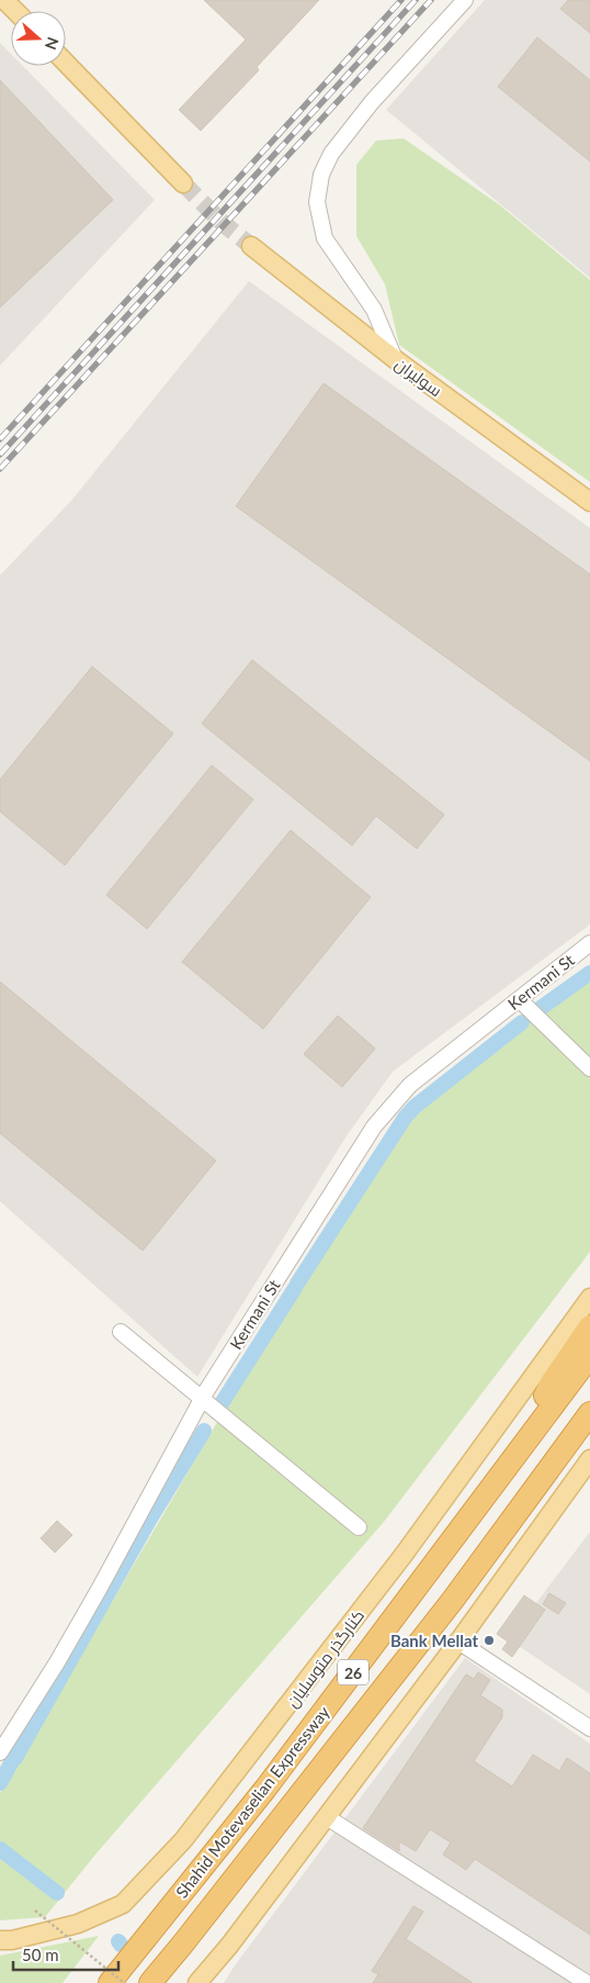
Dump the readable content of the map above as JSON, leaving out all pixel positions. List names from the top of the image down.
{
  "streets": {
    "highway": ["26", "Shahid Motevaselian Expressway"],
    "main road": ["سولیران", "کنارگذر متوسلیان"],
    "street": ["Kermani St"]
  },
  "places": ["Bank Mellat"],
  "scale_bar": "50 m",
  "north": "right"
}
